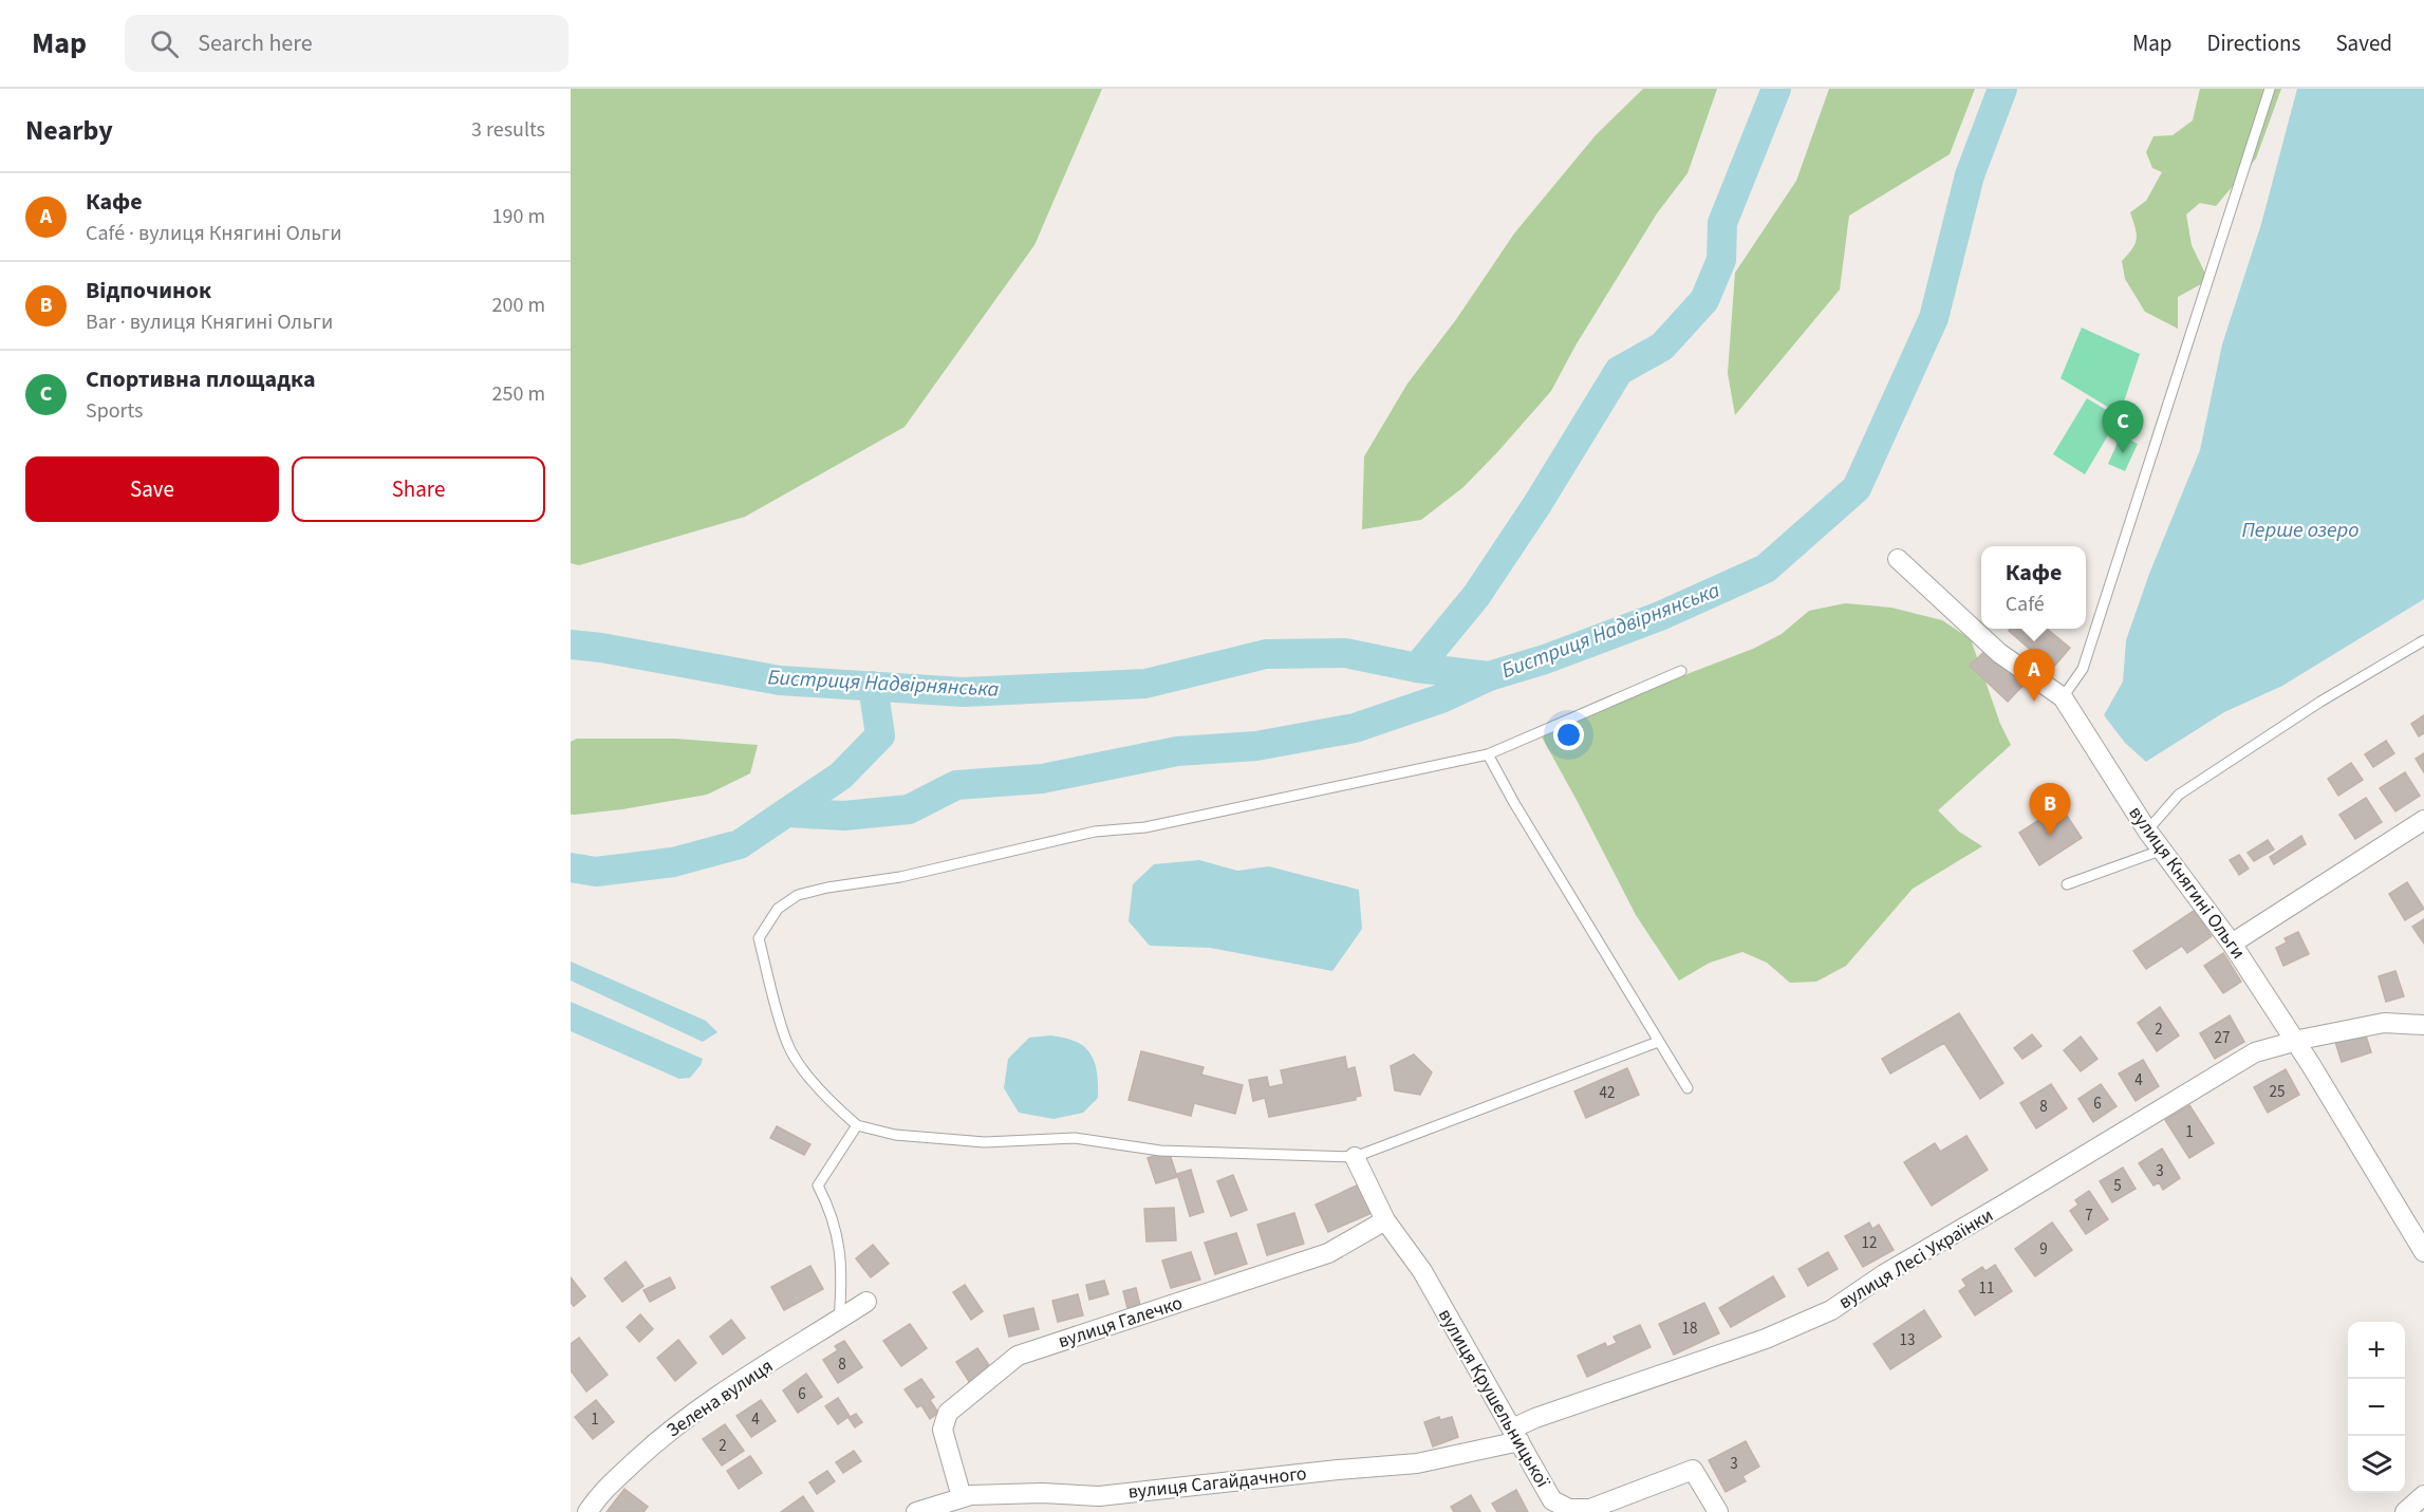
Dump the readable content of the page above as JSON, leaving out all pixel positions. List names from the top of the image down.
{
  "streets": {
    "street": [
      "вулиця Княгині Ольги",
      "вулиця Лесі Українки",
      "вулиця Галечко",
      "Зелена вулиця",
      "вулиця Крушельницької",
      "вулиця Сагайдачного"
    ]
  },
  "crossings": [
    ["вулиця Княгині Ольги", "вулиця Лесі Українки"],
    ["вулиця Лесі Українки", "вулиця Крушельницької"],
    ["вулиця Лесі Українки", "вулиця Сагайдачного"],
    ["вулиця Галечко", "вулиця Крушельницької"],
    ["вулиця Галечко", "вулиця Сагайдачного"],
    ["вулиця Крушельницької", "вулиця Сагайдачного"]
  ],
  "water": ["Перше озеро", "Бистриця Надвірнянська"],
  "house_numbers": [
    "2",
    "27",
    "4",
    "25",
    "42",
    "6",
    "8",
    "1",
    "3",
    "5",
    "7",
    "12",
    "9",
    "11",
    "18",
    "13",
    "8",
    "6",
    "1",
    "4",
    "2",
    "3"
  ],
  "page": {
    "header": "Map",
    "search": "Search here",
    "nav": ["Map", "Directions", "Saved"],
    "heading": ["Nearby", "3 results"],
    "list": [
      {
        "mark": "A",
        "name": "Кафе",
        "note": "Café · вулиця Княгині Ольги",
        "value": "190 m"
      },
      {
        "mark": "B",
        "name": "Відпочинок",
        "note": "Bar · вулиця Княгині Ольги",
        "value": "200 m"
      },
      {
        "mark": "C",
        "name": "Спортивна площадка",
        "note": "Sports",
        "value": "250 m"
      }
    ],
    "pins": ["C", "A", "B"],
    "buttons": ["Save", "Share"],
    "popup": ["Кафе", "Café"],
    "map_buttons": ["+", "−"]
  }
}
